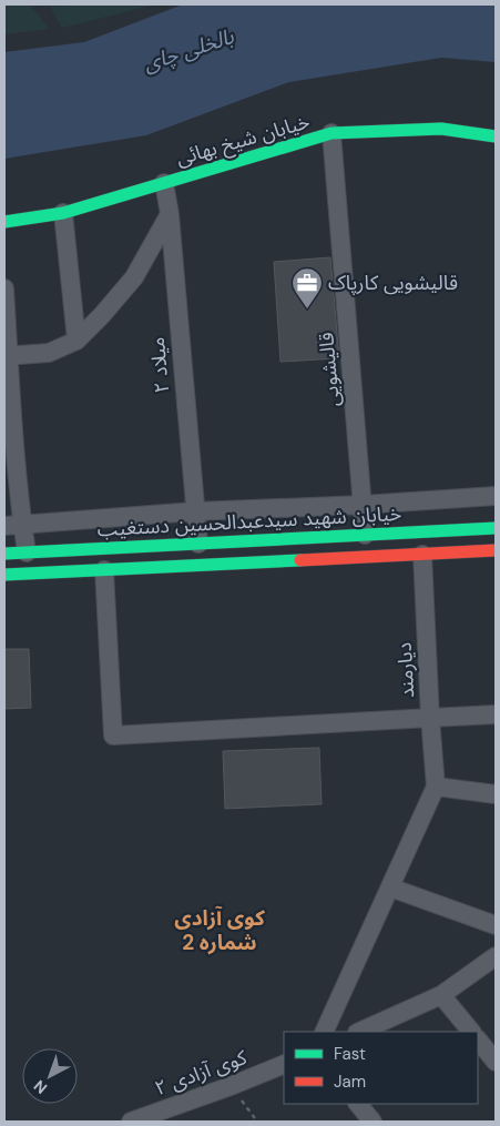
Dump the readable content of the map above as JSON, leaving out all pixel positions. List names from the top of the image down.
{
  "streets": {
    "main road": ["خیابان شیخ بهائی", "خیابان شهید سیدعبدالحسین دستغیب"],
    "street": [
      "میلاد ۲",
      "قالیشویی",
      "دیارمند",
      "کوی آزادی ۲"
    ]
  },
  "crossings": [
    ["خیابان شیخ بهائی", "میلاد ۲"],
    ["خیابان شیخ بهائی", "قالیشویی"],
    ["میلاد ۲", "خیابان شهید سیدعبدالحسین دستغیب"],
    ["قالیشویی", "خیابان شهید سیدعبدالحسین دستغیب"],
    ["خیابان شهید سیدعبدالحسین دستغیب", "دیارمند"]
  ],
  "districts": ["کوی آزادی شماره 2"],
  "water": ["بالخلی چای"],
  "places": {
    "office": ["قالیشویی کارپاک"]
  },
  "legend": ["Fast", "Jam"],
  "north": "bottom left"
}
